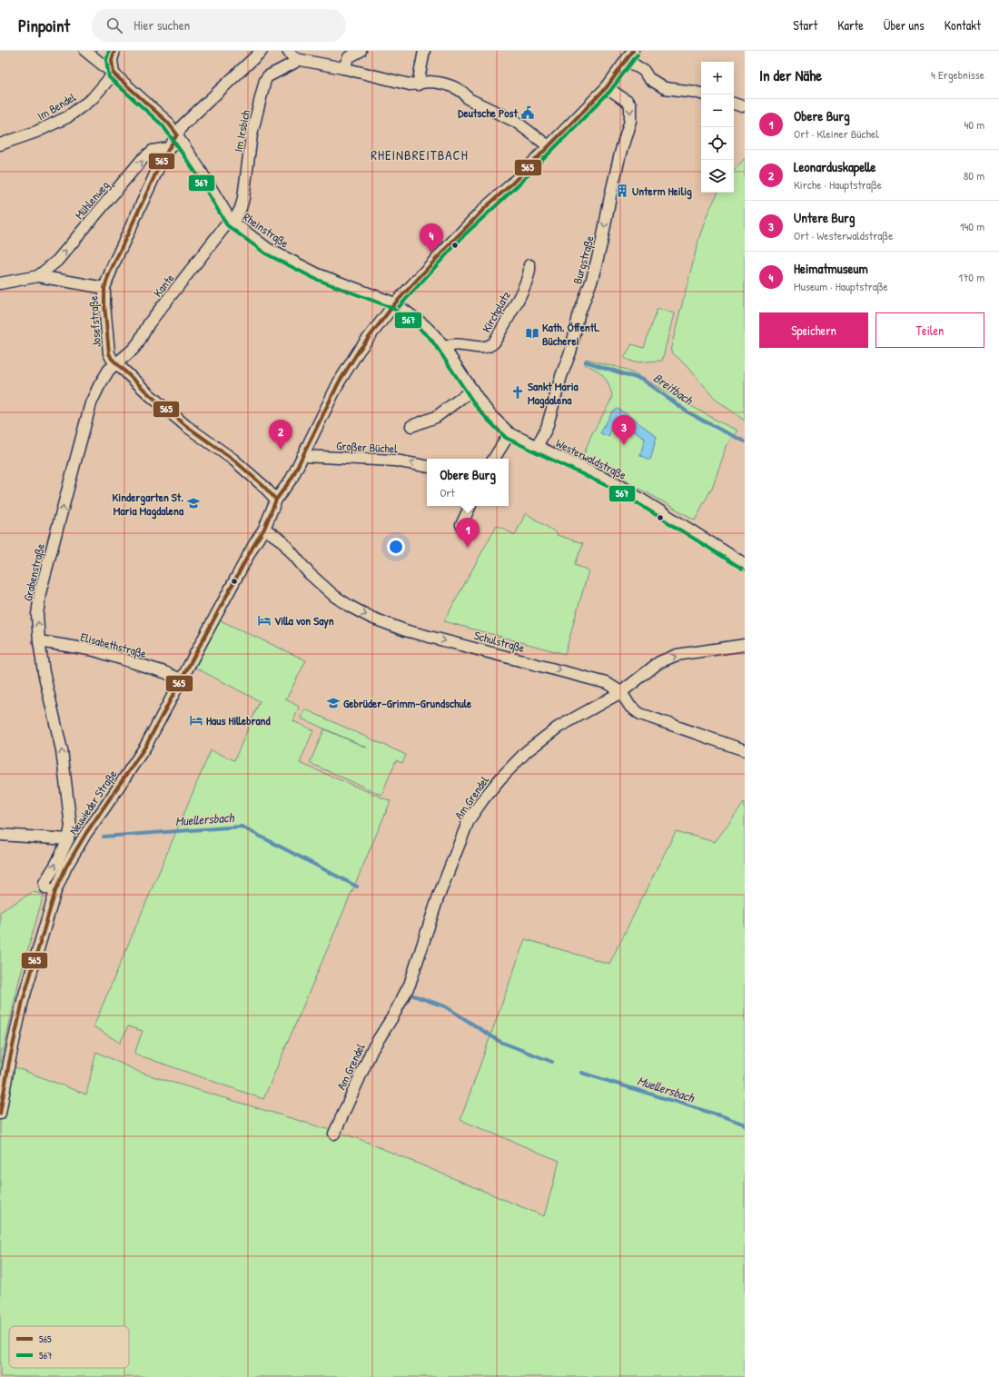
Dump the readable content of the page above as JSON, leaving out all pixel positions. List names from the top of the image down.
{
  "streets": {
    "street": [
      "Im Bendel",
      "Im Irsbich",
      "Mühlenweg",
      "Rheinstraße",
      "Burgstraße",
      "Kante",
      "Kirchplatz",
      "Josefstraße",
      "Großer Büchel",
      "Westerwaldstraße",
      "Grabenstraße",
      "Schulstraße",
      "Elisabethstraße",
      "Am Grendel",
      "Neuwieder Straße"
    ]
  },
  "crossings": [
    ["Im Bendel", "Rheinstraße"],
    ["Im Irsbich", "Rheinstraße"],
    ["Im Irsbich", "Kante"],
    ["Mühlenweg", "Josefstraße"],
    ["Rheinstraße", "Kante"],
    ["Rheinstraße", "Josefstraße"],
    ["Rheinstraße", "Neuwieder Straße"],
    ["Burgstraße", "Westerwaldstraße"],
    ["Burgstraße", "Neuwieder Straße"],
    ["Kante", "Josefstraße"],
    ["Kante", "Grabenstraße"],
    ["Josefstraße", "Grabenstraße"],
    ["Josefstraße", "Neuwieder Straße"],
    ["Großer Büchel", "Neuwieder Straße"],
    ["Grabenstraße", "Elisabethstraße"],
    ["Grabenstraße", "Neuwieder Straße"],
    ["Schulstraße", "Am Grendel"],
    ["Schulstraße", "Neuwieder Straße"],
    ["Elisabethstraße", "Neuwieder Straße"]
  ],
  "one_way": [
    "Mühlenweg",
    "Burgstraße",
    "Großer Büchel",
    "Grabenstraße",
    "Schulstraße"
  ],
  "districts": ["RHEINBREITBACH"],
  "water": ["Breitbach", "Muellersbach"],
  "places": {
    "public building": ["Deutsche Post"],
    "building": ["Unterm Heilig"],
    "library": ["Kath. Öffentl. Bücherei"],
    "church": ["Sankt Maria Magdalena"],
    "school or university": ["Kindergarten St. Maria Magdalena", "Gebrüder-Grimm-Grundschule"],
    "hotel": ["Villa von Sayn", "Haus Hillebrand"]
  },
  "lines": ["transit line 565", "transit line 567"],
  "legend": ["565", "567"],
  "page": {
    "header": "Pinpoint",
    "search": "Hier suchen",
    "nav": [
      "Start",
      "Karte",
      "Über uns",
      "Kontakt"
    ],
    "heading": ["In der Nähe", "4 Ergebnisse"],
    "map_buttons": ["+", "−"],
    "list": [
      {
        "mark": "1",
        "name": "Obere Burg",
        "note": "Ort · Kleiner Büchel",
        "value": "40 m"
      },
      {
        "mark": "2",
        "name": "Leonarduskapelle",
        "note": "Kirche · Hauptstraße",
        "value": "80 m"
      },
      {
        "mark": "3",
        "name": "Untere Burg",
        "note": "Ort · Westerwaldstraße",
        "value": "140 m"
      },
      {
        "mark": "4",
        "name": "Heimatmuseum",
        "note": "Museum · Hauptstraße",
        "value": "170 m"
      }
    ],
    "pins": [
      "4",
      "3",
      "2",
      "1"
    ],
    "buttons": ["Speichern", "Teilen"],
    "popup": ["Obere Burg", "Ort"]
  }
}
